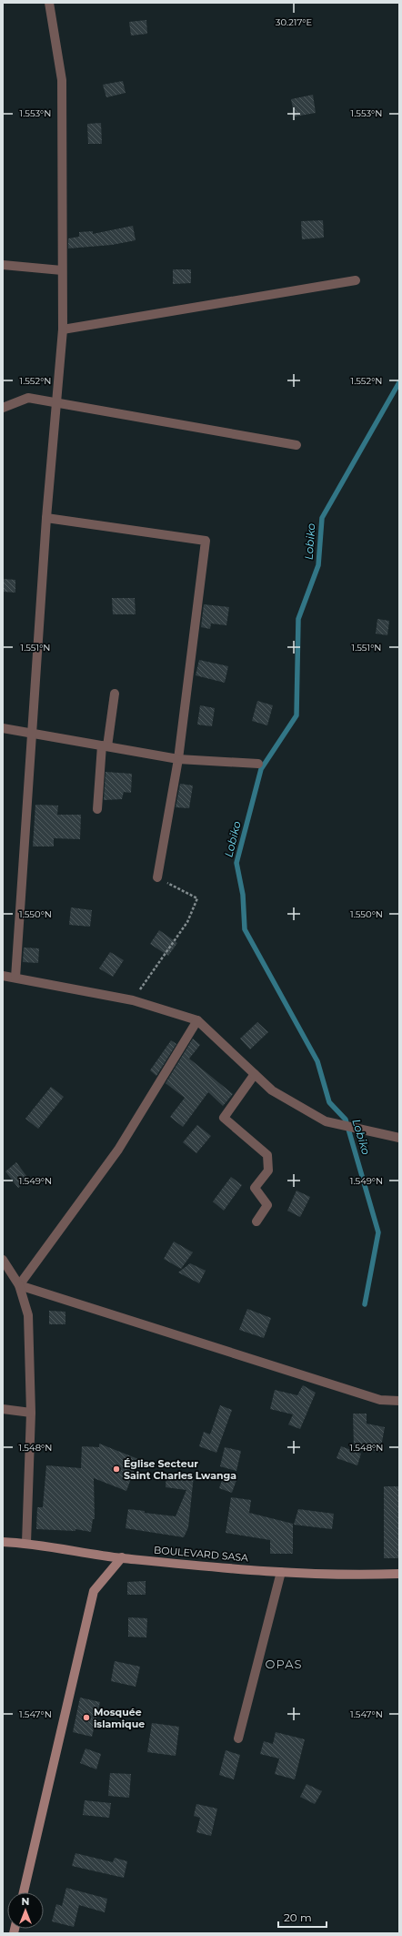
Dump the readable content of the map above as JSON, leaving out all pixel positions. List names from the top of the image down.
{
  "streets": {
    "street": ["BOULEVARD SASA"]
  },
  "districts": ["OPAS"],
  "water": ["Lobiko"],
  "places": ["Église Secteur Saint Charles Lwanga", "Mosquée islamique"],
  "scale_bar": "20 m",
  "north": "top",
  "coordinates": [
    "30.217°E",
    "1.553°N",
    "1.552°N",
    "1.551°N",
    "1.550°N",
    "1.549°N",
    "1.548°N",
    "1.547°N"
  ]
}
